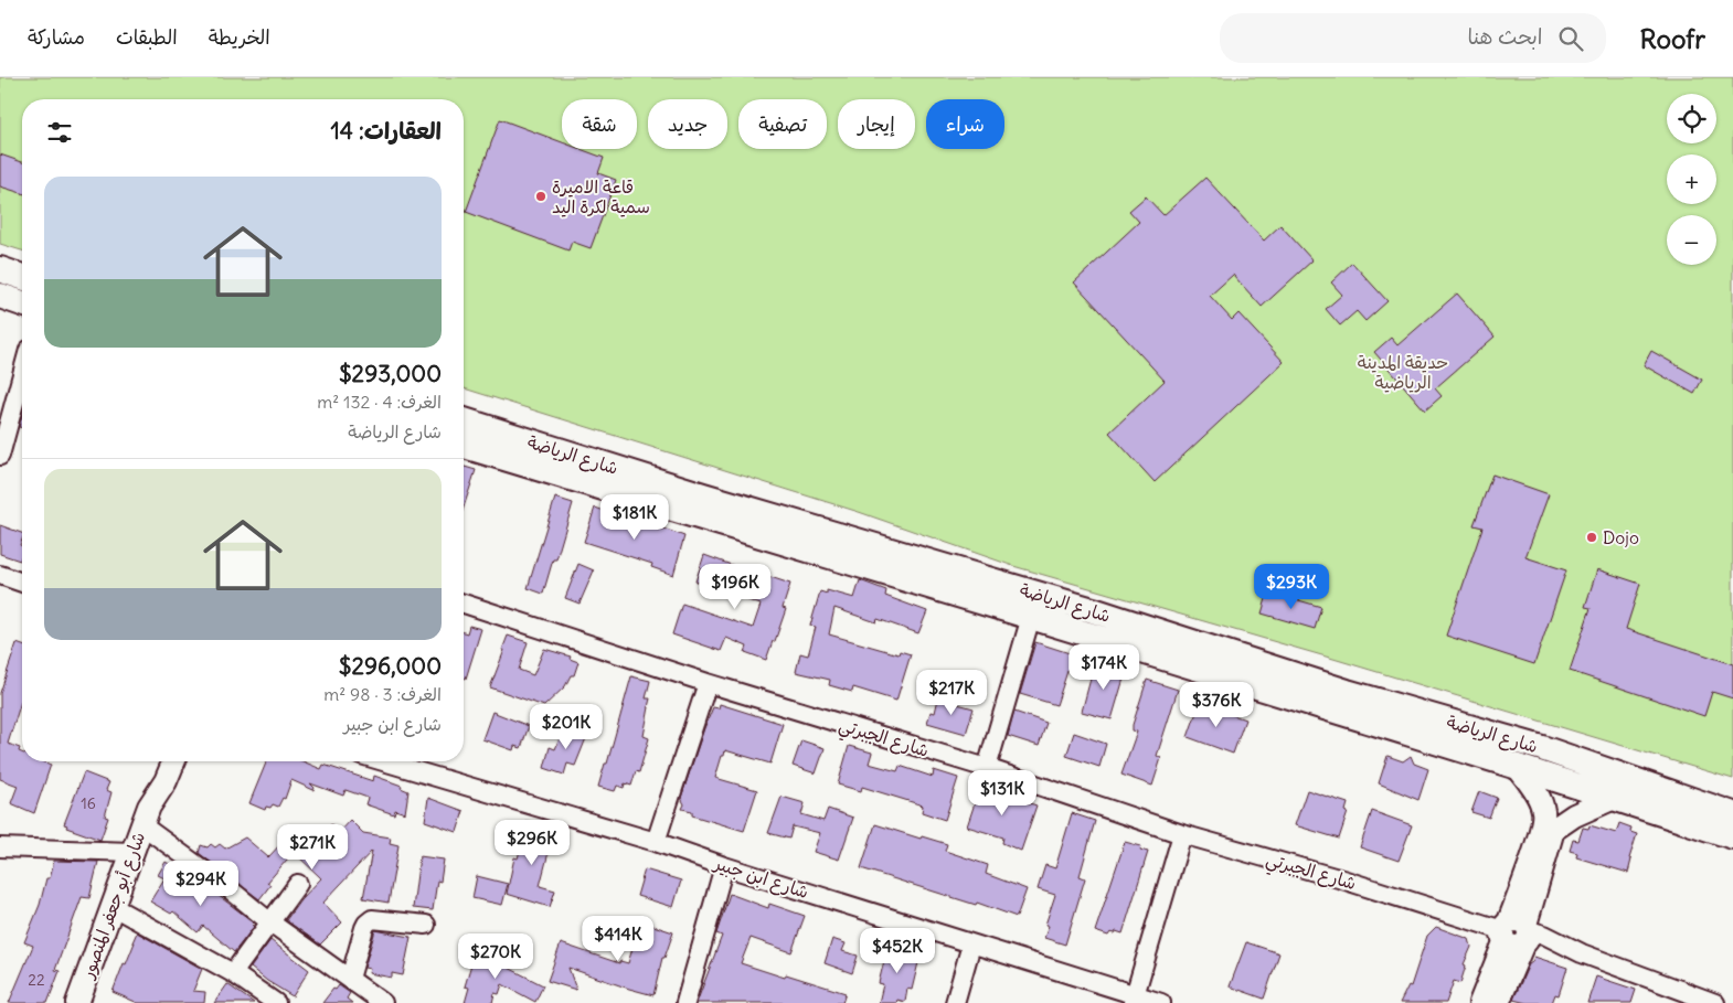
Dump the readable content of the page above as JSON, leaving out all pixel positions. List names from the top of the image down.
{
  "streets": {
    "main road": ["شارع الرياضة"],
    "street": ["شارع الجبرتي", "شارع ابن جبير", "شارع أبو جعفر المنصور"]
  },
  "parks": ["حديقة المدينة الرياضية"],
  "places": ["قاعة الاميرة سمية لكرة اليد", "Dojo"],
  "house_numbers": ["16", "22"],
  "page": {
    "header": "Roofr",
    "search": "ابحث هنا",
    "nav": ["الخريطة", "الطبقات", "مشاركة"],
    "map_buttons": ["+", "−"],
    "chip": [
      "شراء",
      "إيجار",
      "تصفية",
      "جديد",
      "شقة"
    ],
    "heading": "العقارات: 14",
    "list": [
      {
        "name": "$293,000",
        "note": "الغرف: 4 · 132 m² · شارع الرياضة"
      },
      {
        "name": "$296,000",
        "note": "الغرف: 3 · 98 m² · شارع ابن جبير"
      }
    ],
    "price": [
      "$181K",
      "$196K",
      "$293K",
      "$174K",
      "$217K",
      "$376K",
      "$201K",
      "$131K",
      "$296K",
      "$271K",
      "$294K",
      "$414K",
      "$452K",
      "$270K"
    ]
  }
}
